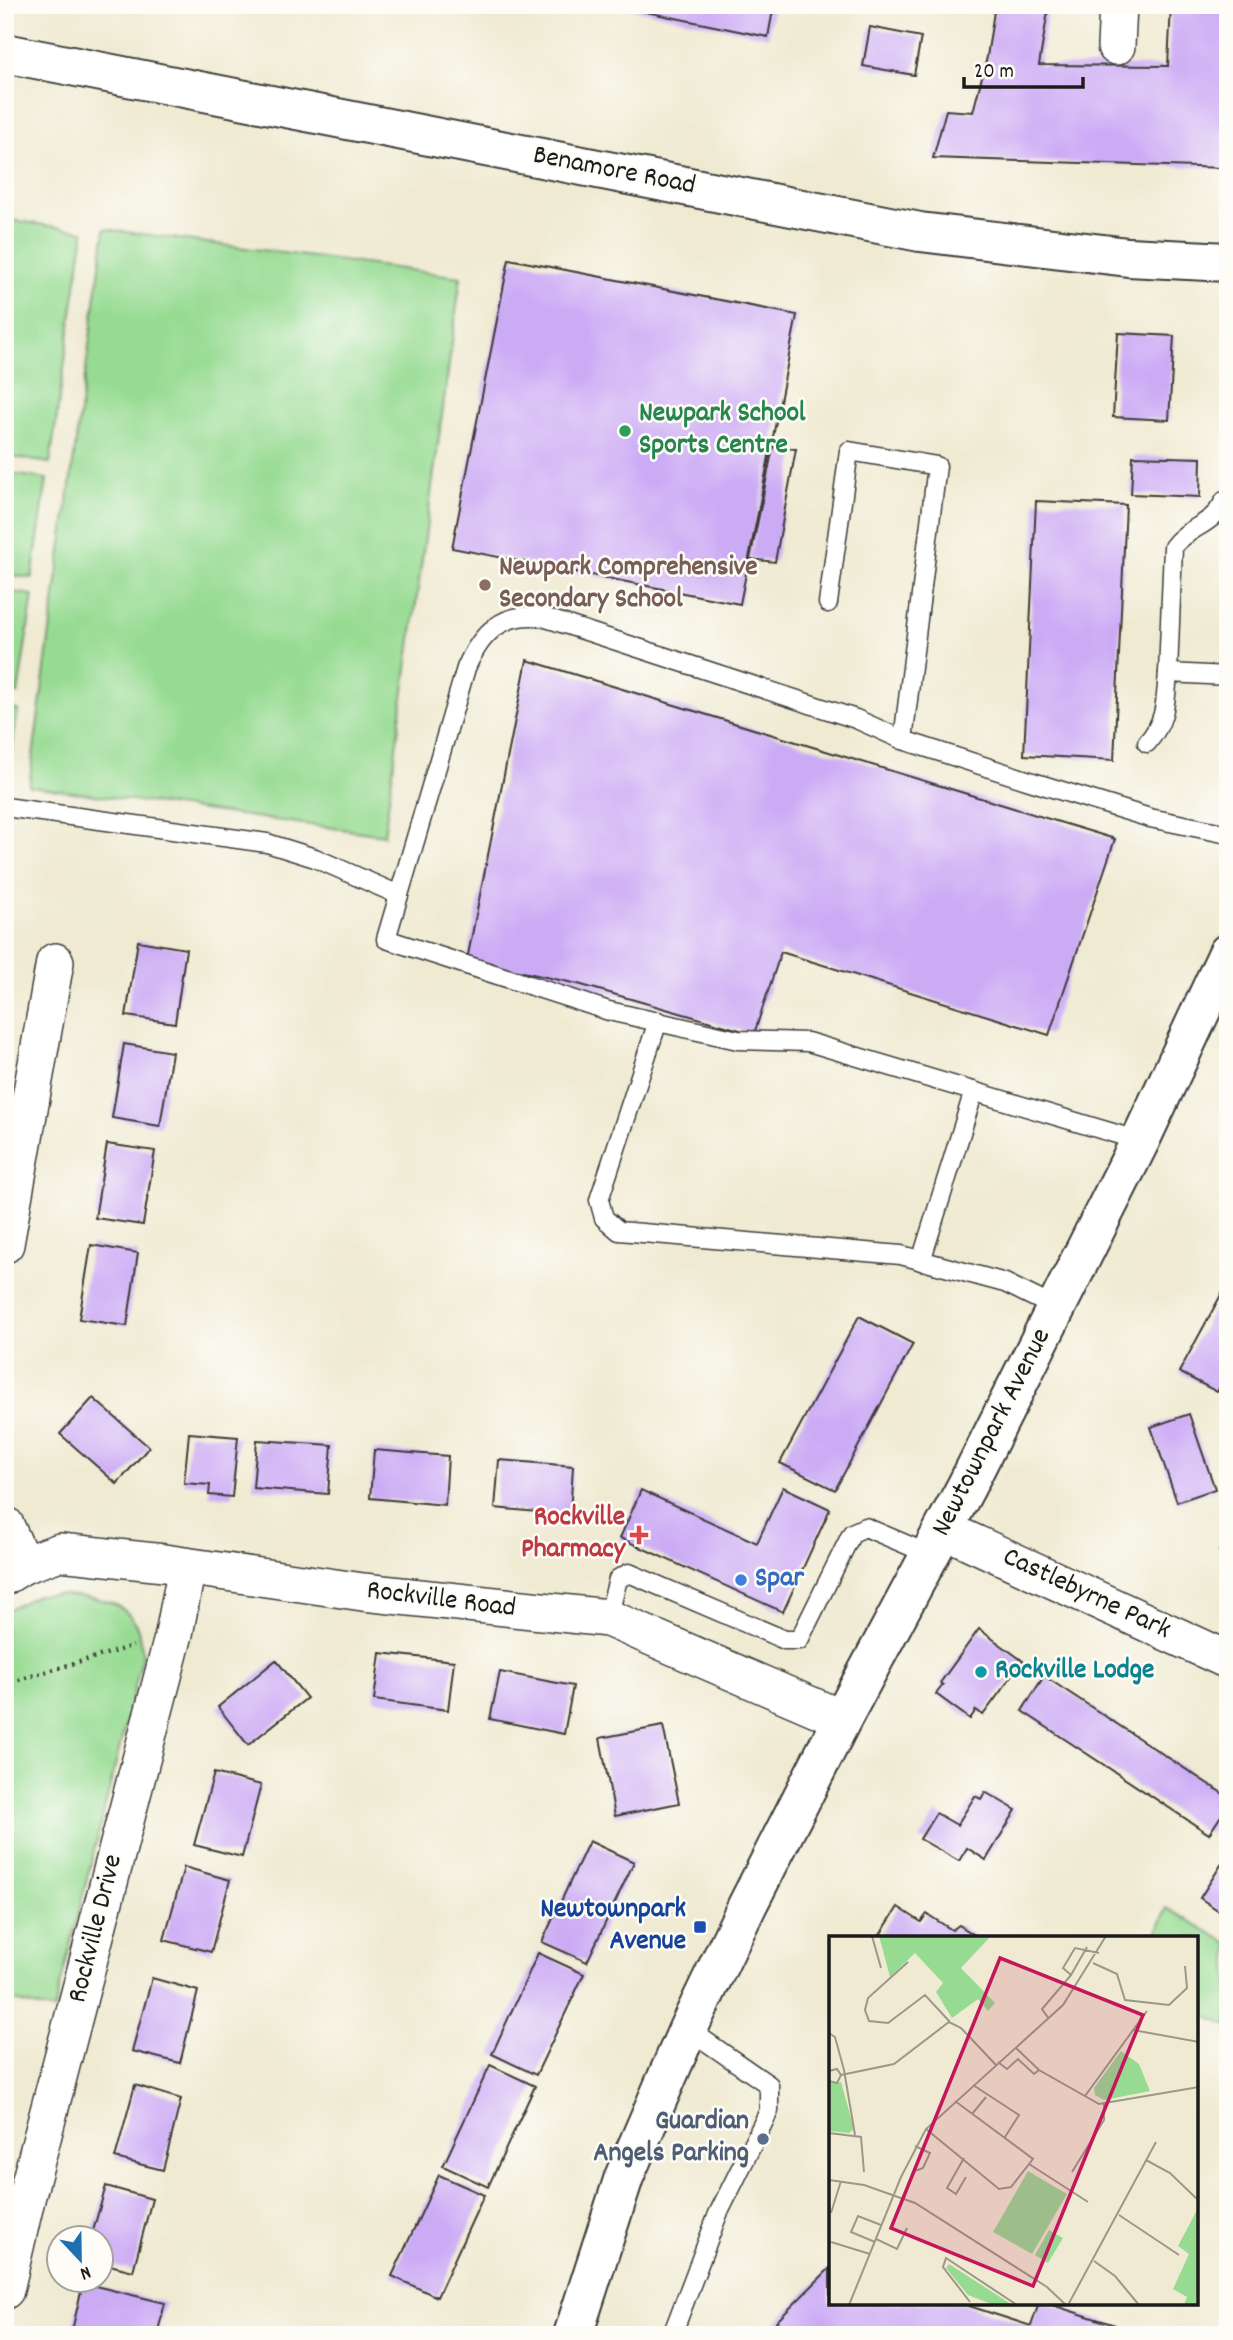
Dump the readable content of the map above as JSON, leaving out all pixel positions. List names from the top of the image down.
{
  "streets": {
    "main road": ["Benamore Road", "Newtownpark Avenue"],
    "street": ["Castlebyrne Park", "Rockville Road", "Rockville Drive"]
  },
  "crossings": [
    ["Newtownpark Avenue", "Castlebyrne Park"],
    ["Newtownpark Avenue", "Rockville Road"],
    ["Rockville Road", "Rockville Drive"]
  ],
  "places": {
    "other": [
      "Newpark School Sports Centre",
      "Newpark Comprehensive Secondary School",
      "Spar",
      "Rockville Lodge",
      "Guardian Angels Parking"
    ],
    "health": ["Rockville Pharmacy"],
    "transit": ["Newtownpark Avenue"]
  },
  "scale_bar": "20 m",
  "north": "bottom"
}
